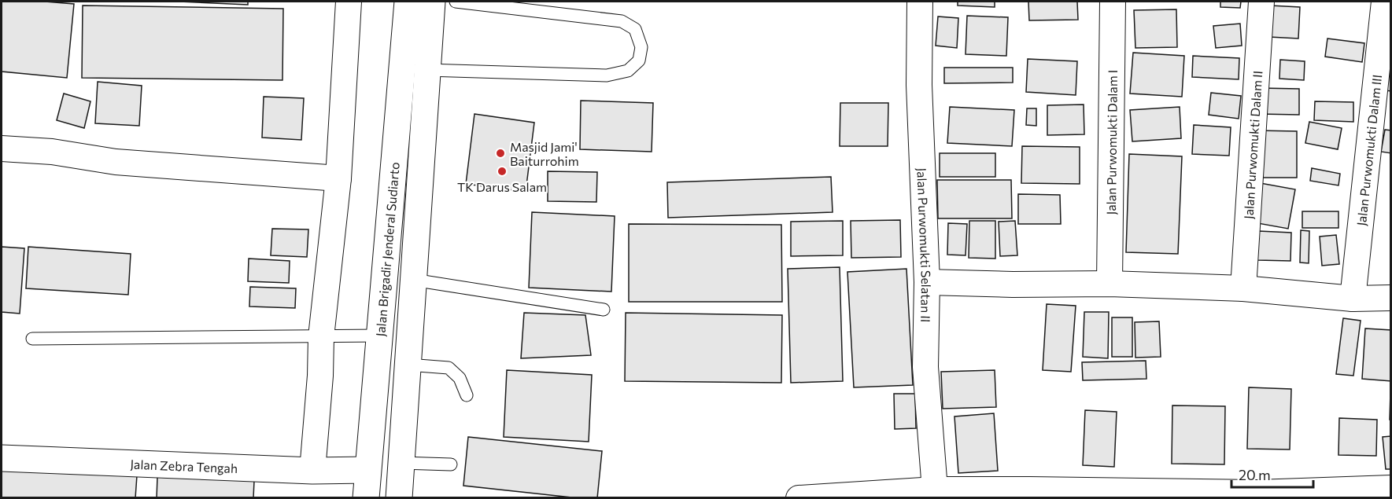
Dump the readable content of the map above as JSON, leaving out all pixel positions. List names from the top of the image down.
{
  "streets": {
    "main road": ["Jalan Brigadir Jenderal Sudiarto", "Jalan Zebra Tengah"],
    "street": [
      "Jalan Purwomukti Dalam I",
      "Jalan Purwomukti Dalam II",
      "Jalan Purwomukti Dalam III",
      "Jalan Purwomukti Selatan II"
    ]
  },
  "crossings": [
    ["Jalan Brigadir Jenderal Sudiarto", "Jalan Zebra Tengah"]
  ],
  "places": ["Masjid Jami' Baiturrohim", "TK Darus Salam"],
  "scale_bar": "20 m"
}
